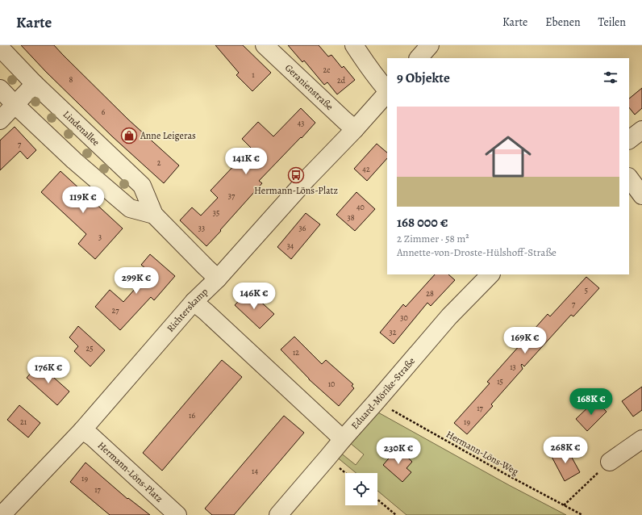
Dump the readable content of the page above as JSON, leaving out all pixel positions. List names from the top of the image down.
{
  "streets": {
    "street": [
      "Geranienstraße",
      "Lindenallee",
      "Richterskamp",
      "Eduard-Mörike-Straße",
      "Hermann-Löns-Platz"
    ],
    "path": ["Hermann-Löns-Weg"]
  },
  "crossings": [
    ["Geranienstraße", "Richterskamp"],
    ["Lindenallee", "Richterskamp"],
    ["Richterskamp", "Hermann-Löns-Platz"],
    ["Eduard-Mörike-Straße", "Hermann-Löns-Weg"]
  ],
  "places": {
    "shop": ["Anne Leigeras"],
    "bus stop": ["Hermann-Löns-Platz"]
  },
  "house_numbers": [
    "2c",
    "1",
    "8",
    "2d",
    "6",
    "43",
    "7",
    "2",
    "42",
    "37",
    "40",
    "35",
    "38",
    "33",
    "36",
    "3",
    "34",
    "5",
    "28",
    "7",
    "27",
    "30",
    "32",
    "25",
    "12",
    "13",
    "15",
    "10",
    "17",
    "16",
    "21",
    "19",
    "14",
    "19",
    "17"
  ],
  "page": {
    "header": "Karte",
    "nav": ["Karte", "Ebenen", "Teilen"],
    "heading": "9 Objekte",
    "list": [
      {
        "name": "168 000 €",
        "note": "2 Zimmer · 58 m² · Annette-von-Droste-Hülshoff-Straße"
      }
    ],
    "price": [
      "141K €",
      "119K €",
      "299K €",
      "146K €",
      "169K €",
      "176K €",
      "168K €",
      "268K €",
      "230K €"
    ]
  }
}
